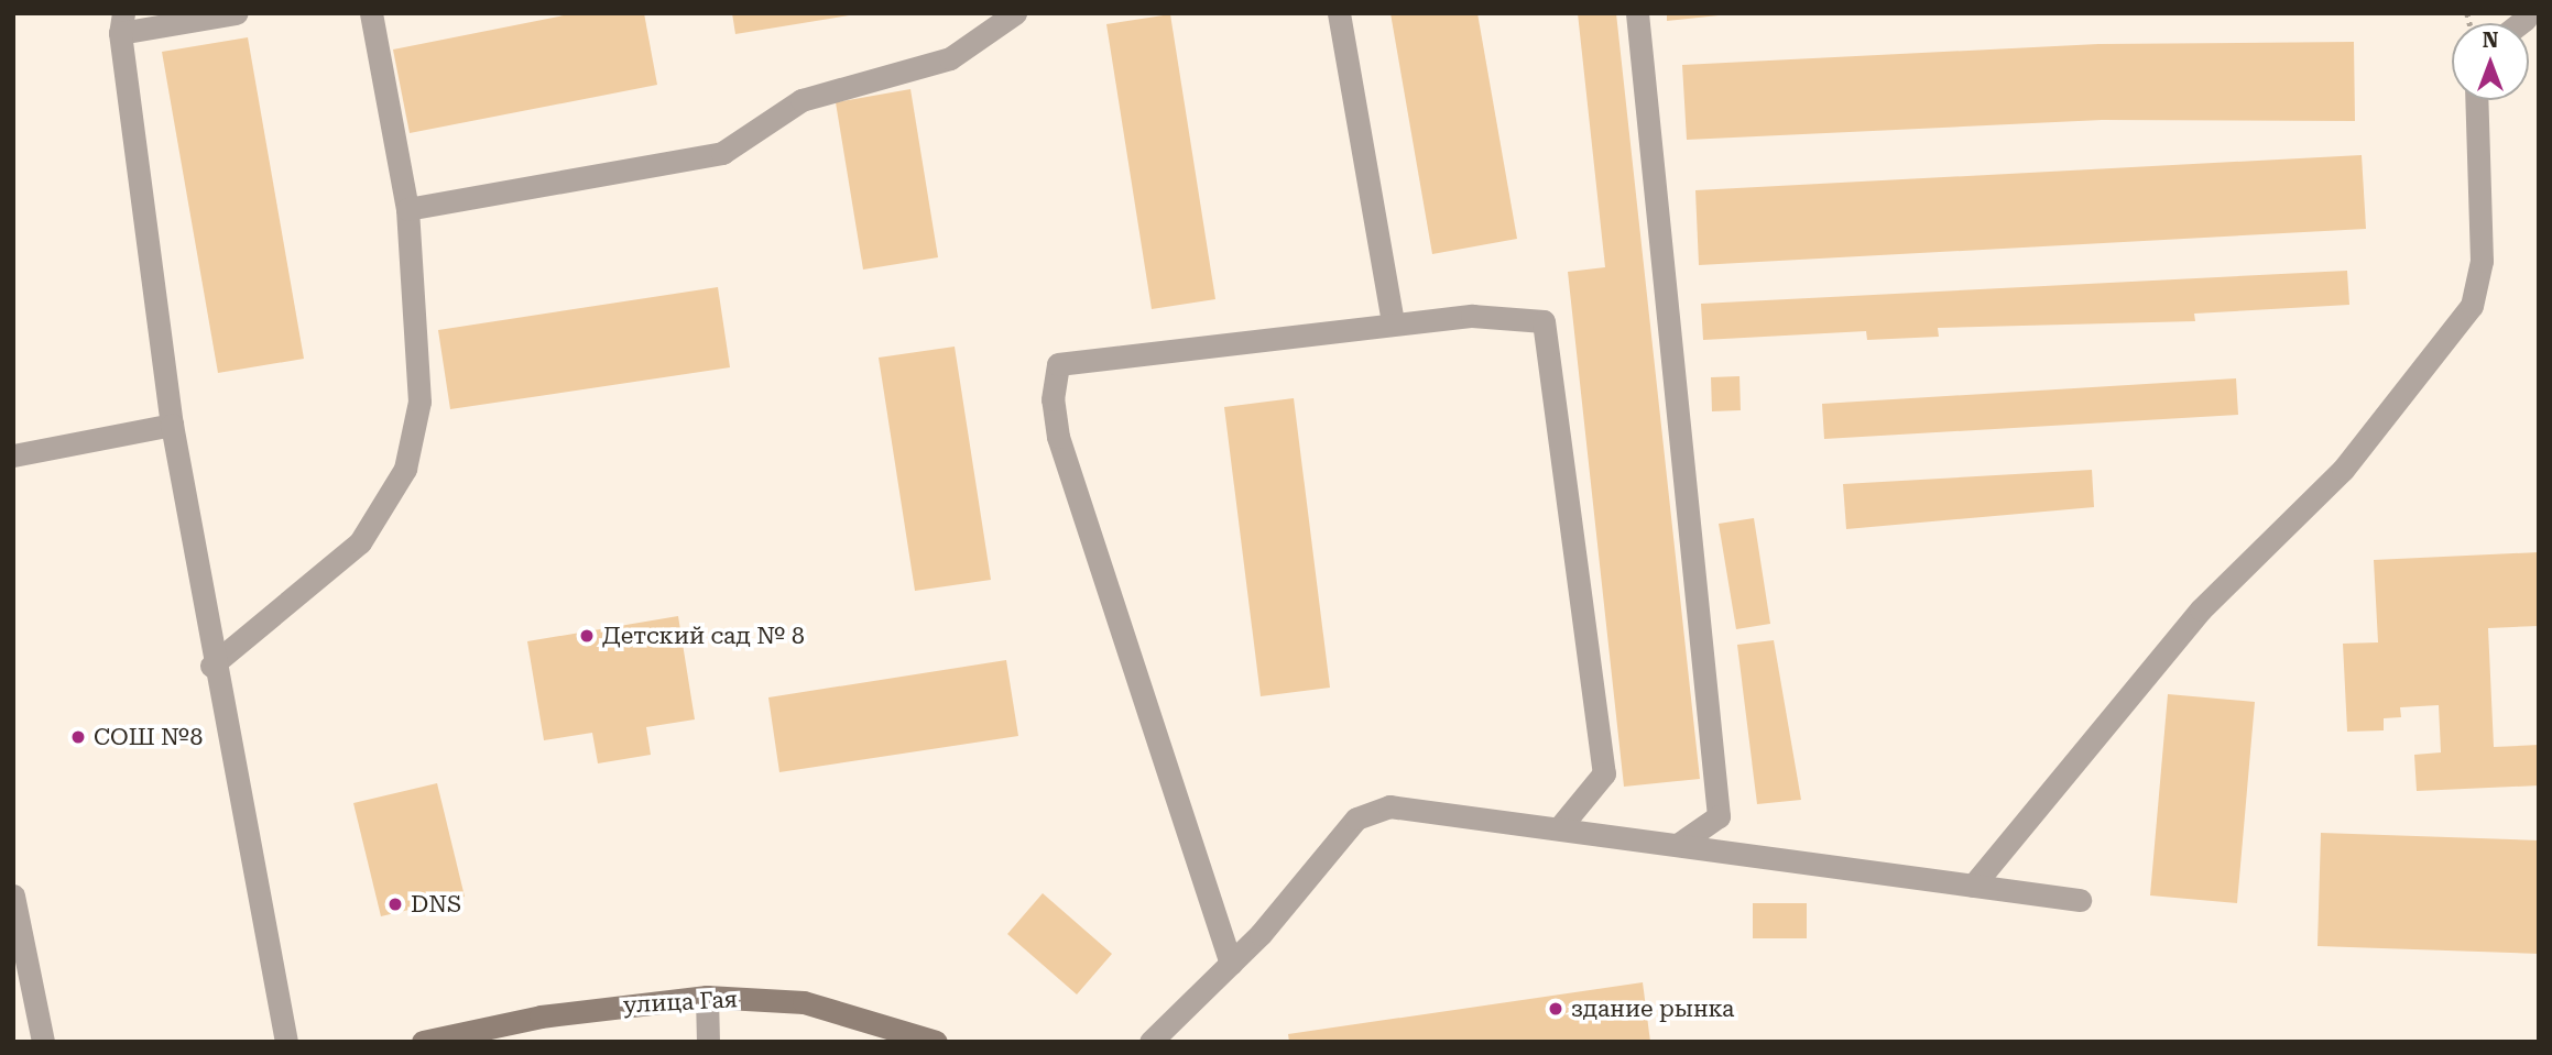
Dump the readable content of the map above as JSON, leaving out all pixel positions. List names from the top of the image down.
{
  "streets": {
    "main road": ["улица Гая"]
  },
  "places": [
    "Детский сад № 8",
    "СОШ №8",
    "DNS",
    "здание рынка"
  ],
  "north": "top"
}
